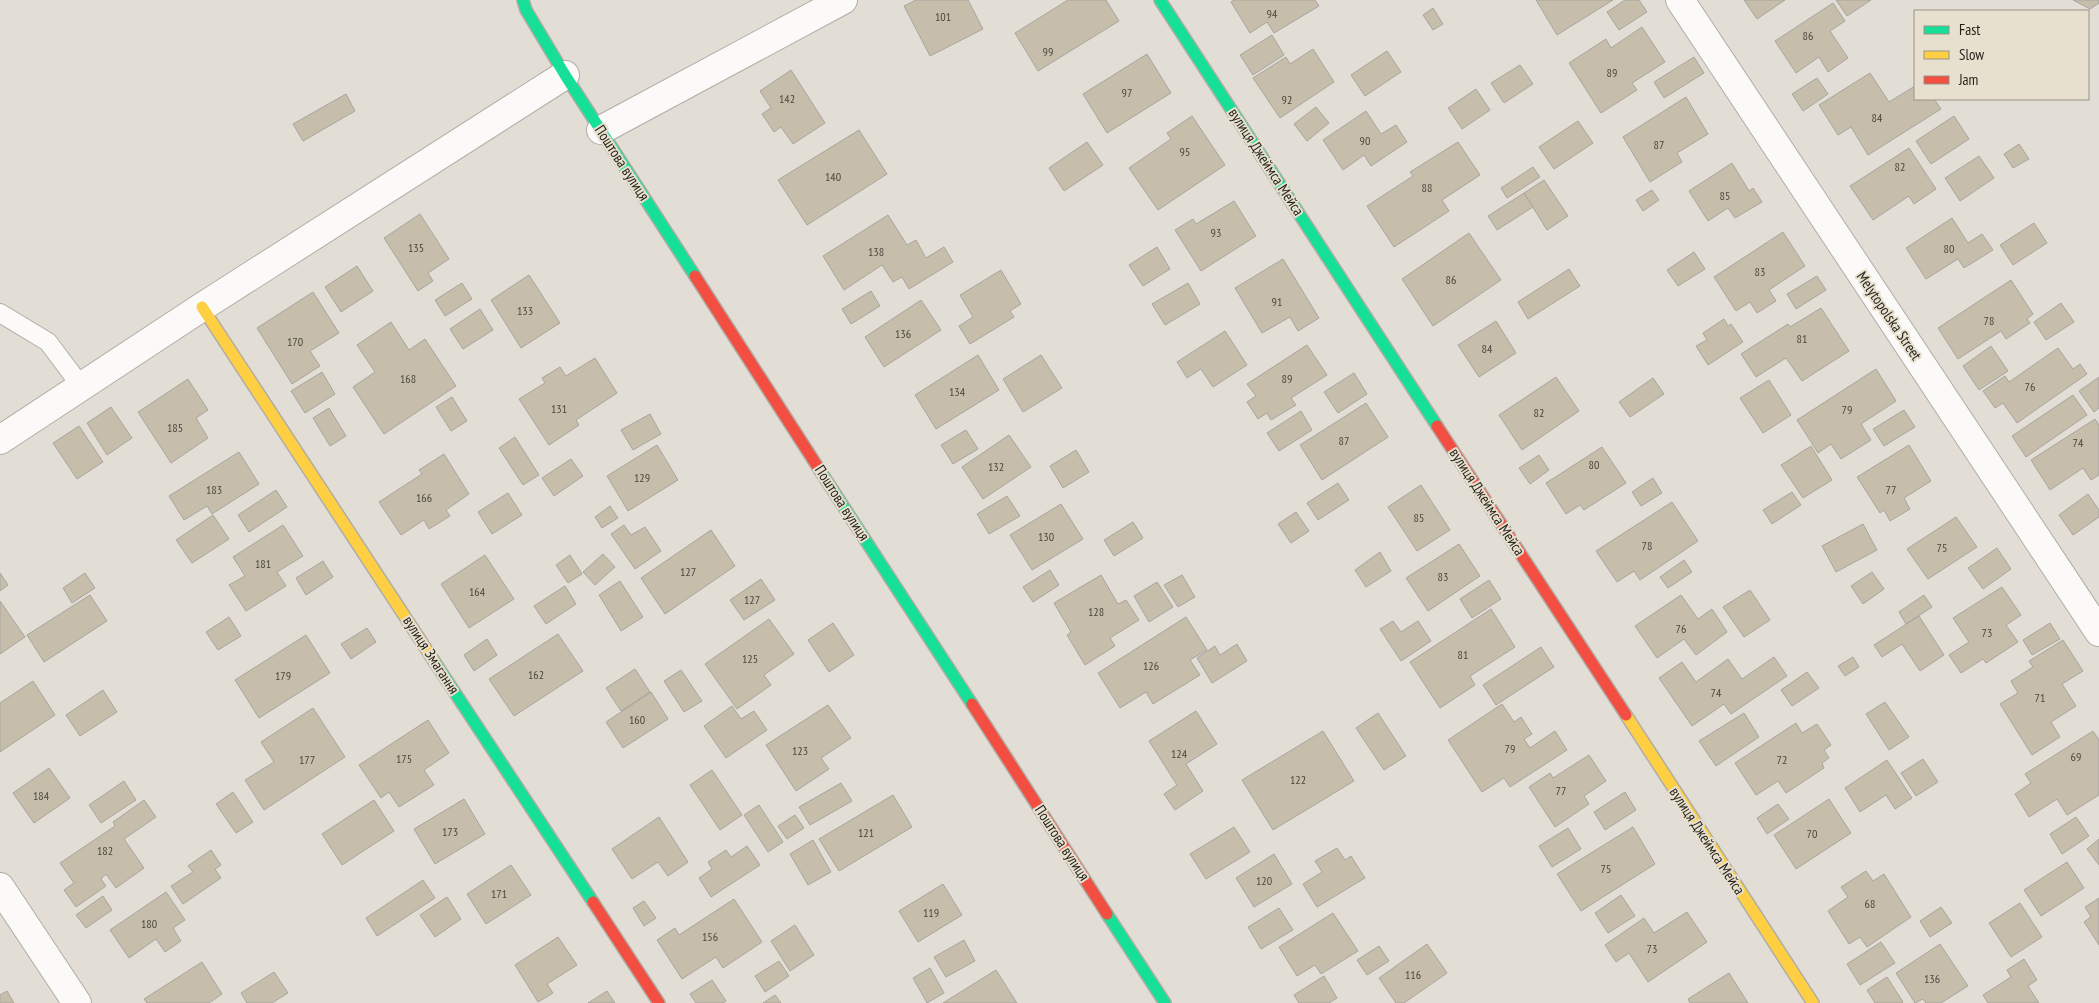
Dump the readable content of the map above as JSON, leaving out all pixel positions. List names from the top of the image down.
{
  "streets": {
    "street": [
      "вулиця Джеймса Мейса",
      "Поштова вулиця",
      "Melytopolska Street",
      "вулиця Змагання"
    ]
  },
  "house_numbers": [
    "94",
    "101",
    "86",
    "99",
    "89",
    "97",
    "142",
    "92",
    "84",
    "90",
    "87",
    "95",
    "82",
    "140",
    "88",
    "85",
    "93",
    "135",
    "80",
    "138",
    "83",
    "86",
    "91",
    "133",
    "78",
    "136",
    "81",
    "170",
    "84",
    "168",
    "89",
    "76",
    "134",
    "131",
    "79",
    "82",
    "185",
    "87",
    "74",
    "80",
    "132",
    "129",
    "183",
    "77",
    "166",
    "85",
    "130",
    "78",
    "75",
    "181",
    "127",
    "83",
    "164",
    "127",
    "128",
    "76",
    "73",
    "81",
    "125",
    "126",
    "162",
    "179",
    "74",
    "71",
    "160",
    "79",
    "123",
    "124",
    "69",
    "175",
    "177",
    "72",
    "122",
    "77",
    "184",
    "173",
    "121",
    "70",
    "182",
    "75",
    "120",
    "171",
    "68",
    "119",
    "180",
    "156",
    "73",
    "116",
    "136"
  ],
  "legend": ["Fast", "Slow", "Jam"]
}
